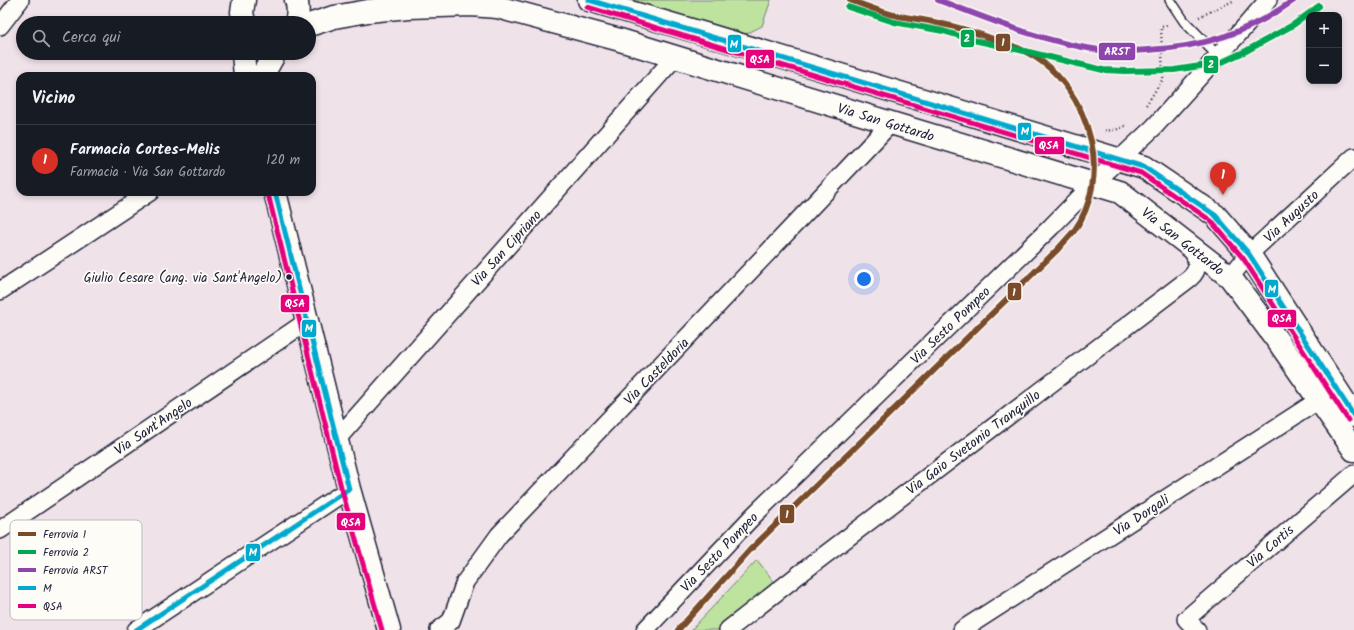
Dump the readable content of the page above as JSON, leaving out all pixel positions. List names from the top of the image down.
{
  "streets": {
    "main road": ["Via San Gottardo"],
    "street": [
      "Via Augusto",
      "Via San Cipriano",
      "Via Sesto Pompeo",
      "Via Casteldoria",
      "Via Sant'Angelo",
      "Via Gaio Svetonio Tranquillo",
      "Via Dorgali",
      "Via Cortis"
    ]
  },
  "crossings": [
    ["Via San Gottardo", "Via Augusto"],
    ["Via San Gottardo", "Via San Cipriano"],
    ["Via San Gottardo", "Via Sesto Pompeo"],
    ["Via San Gottardo", "Via Casteldoria"],
    ["Via San Gottardo", "Via Gaio Svetonio Tranquillo"],
    ["Via San Gottardo", "Via Dorgali"]
  ],
  "places": ["Giulio Cesare (ang. via Sant'Angelo)"],
  "lines": [
    "rail line 1",
    "rail line ARST",
    "transit line M",
    "rail line 2",
    "transit line QSA"
  ],
  "legend": [
    "Ferrovia 1",
    "Ferrovia 2",
    "Ferrovia ARST",
    "M",
    "QSA"
  ],
  "page": {
    "map_buttons": ["+", "−"],
    "search": "Cerca qui",
    "heading": "Vicino",
    "list": [
      {
        "mark": "1",
        "name": "Farmacia Cortes-Melis",
        "note": "Farmacia · Via San Gottardo",
        "value": "120 m"
      }
    ],
    "pins": "1"
  }
}
